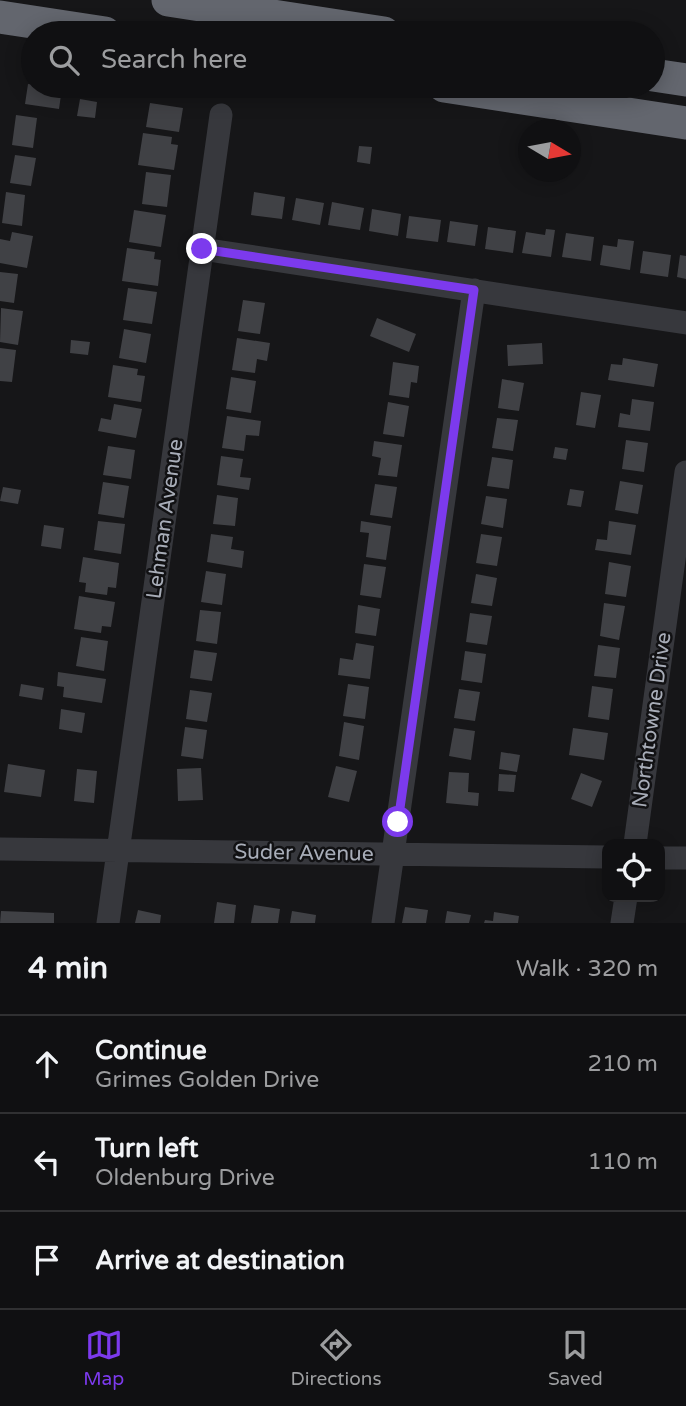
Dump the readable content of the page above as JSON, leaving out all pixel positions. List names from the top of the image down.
{
  "streets": {
    "street": ["Lehman Avenue", "Northtowne Drive", "Suder Avenue"]
  },
  "crossings": [
    ["Lehman Avenue", "Suder Avenue"]
  ],
  "north": "right",
  "page": {
    "search": "Search here",
    "heading": ["4 min", "Walk · 320 m"],
    "list": [
      ["Continue", "Grimes Golden Drive", "210 m"],
      ["Turn left", "Oldenburg Drive", "110 m"],
      "Arrive at destination"
    ],
    "nav": ["Map", "Directions", "Saved"]
  }
}
